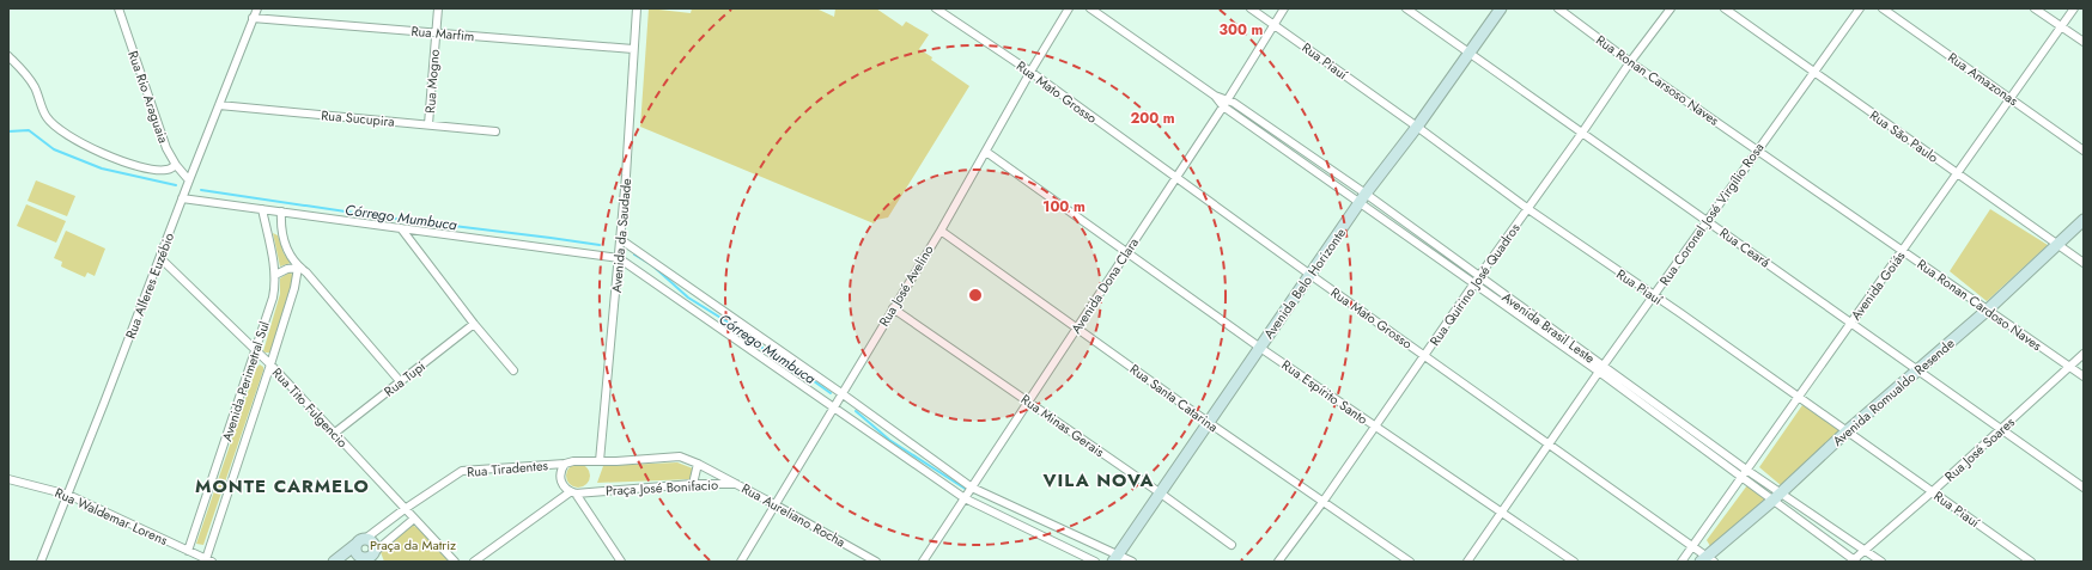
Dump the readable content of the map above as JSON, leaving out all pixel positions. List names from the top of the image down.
{
  "streets": {
    "street": [
      "Rua Marfim",
      "Rua Piauí",
      "Rua Amazonas",
      "Rua Ronan Carsoso Naves",
      "Rua Mogno",
      "Rua Mato Grosso",
      "Rua Rio Araguaia",
      "Rua Sucupira",
      "Rua São Paulo",
      "Rua Coronel José Virgílio Rosa",
      "Avenida da Saudade",
      "Rua Ceará",
      "Avenida Belo Horizonte",
      "Rua Quirino José Quadros",
      "Rua Alferes Euzébio",
      "Rua José Avelino",
      "Avenida Dona Clara",
      "Avenida Goiás",
      "Rua Ronan Cardoso Naves",
      "Avenida Brasil Leste",
      "Rua Tupi",
      "Avenida Perimetral Sul",
      "Rua Espírito Santo",
      "Avenida Romualdo Resende",
      "Rua Santa Catarina",
      "Rua Tito Fulgencio",
      "Rua Minas Gerais",
      "Rua José Soares",
      "Rua Tiradentes",
      "Praça José Bonifacio",
      "Rua Aureliano Rocha",
      "Rua Waldemar Lorens"
    ]
  },
  "crossings": [
    ["Rua Marfim", "Rua Mogno"],
    ["Rua Marfim", "Avenida da Saudade"],
    ["Rua Marfim", "Rua Alferes Euzébio"],
    ["Rua Piauí", "Rua Coronel José Virgílio Rosa"],
    ["Rua Piauí", "Avenida Belo Horizonte"],
    ["Rua Piauí", "Rua Quirino José Quadros"],
    ["Rua Piauí", "Avenida Dona Clara"],
    ["Rua Piauí", "Avenida Goiás"],
    ["Rua Piauí", "Avenida Romualdo Resende"],
    ["Rua Piauí", "Rua José Soares"],
    ["Rua Amazonas", "Avenida Goiás"],
    ["Rua Ronan Carsoso Naves", "Rua Coronel José Virgílio Rosa"],
    ["Rua Ronan Carsoso Naves", "Rua Quirino José Quadros"],
    ["Rua Ronan Carsoso Naves", "Rua Ronan Cardoso Naves"],
    ["Rua Mogno", "Rua Sucupira"],
    ["Rua Mato Grosso", "Rua Coronel José Virgílio Rosa"],
    ["Rua Mato Grosso", "Avenida Belo Horizonte"],
    ["Rua Mato Grosso", "Rua Quirino José Quadros"],
    ["Rua Mato Grosso", "Rua José Avelino"],
    ["Rua Mato Grosso", "Avenida Dona Clara"],
    ["Rua Mato Grosso", "Avenida Goiás"],
    ["Rua Mato Grosso", "Avenida Romualdo Resende"],
    ["Rua Rio Araguaia", "Rua Alferes Euzébio"],
    ["Rua Sucupira", "Rua Alferes Euzébio"],
    ["Rua São Paulo", "Rua Coronel José Virgílio Rosa"],
    ["Rua São Paulo", "Avenida Goiás"],
    ["Rua São Paulo", "Avenida Romualdo Resende"],
    ["Rua Coronel José Virgílio Rosa", "Rua Ceará"],
    ["Rua Coronel José Virgílio Rosa", "Rua Ronan Cardoso Naves"],
    ["Rua Coronel José Virgílio Rosa", "Avenida Brasil Leste"],
    ["Rua Coronel José Virgílio Rosa", "Rua Espírito Santo"],
    ["Avenida da Saudade", "Praça José Bonifacio"],
    ["Rua Ceará", "Avenida Belo Horizonte"],
    ["Rua Ceará", "Rua Quirino José Quadros"],
    ["Rua Ceará", "Avenida Goiás"],
    ["Rua Ceará", "Avenida Romualdo Resende"],
    ["Rua Ceará", "Rua José Soares"],
    ["Avenida Belo Horizonte", "Avenida Brasil Leste"],
    ["Avenida Belo Horizonte", "Rua Espírito Santo"],
    ["Avenida Belo Horizonte", "Rua Santa Catarina"],
    ["Avenida Belo Horizonte", "Rua Minas Gerais"],
    ["Rua Quirino José Quadros", "Avenida Brasil Leste"],
    ["Rua Quirino José Quadros", "Rua Espírito Santo"],
    ["Rua Quirino José Quadros", "Rua Santa Catarina"],
    ["Rua Alferes Euzébio", "Rua Tito Fulgencio"],
    ["Rua Alferes Euzébio", "Rua Waldemar Lorens"],
    ["Rua José Avelino", "Rua Espírito Santo"],
    ["Rua José Avelino", "Rua Santa Catarina"],
    ["Rua José Avelino", "Rua Minas Gerais"],
    ["Rua José Avelino", "Rua Aureliano Rocha"],
    ["Avenida Dona Clara", "Avenida Brasil Leste"],
    ["Avenida Dona Clara", "Rua Espírito Santo"],
    ["Avenida Dona Clara", "Rua Santa Catarina"],
    ["Avenida Dona Clara", "Rua Minas Gerais"],
    ["Avenida Goiás", "Rua Ronan Cardoso Naves"],
    ["Avenida Goiás", "Avenida Brasil Leste"],
    ["Rua Ronan Cardoso Naves", "Avenida Romualdo Resende"],
    ["Rua Ronan Cardoso Naves", "Rua José Soares"],
    ["Avenida Brasil Leste", "Avenida Romualdo Resende"],
    ["Avenida Brasil Leste", "Rua José Soares"],
    ["Rua Tupi", "Rua Tito Fulgencio"],
    ["Avenida Perimetral Sul", "Rua Tito Fulgencio"],
    ["Avenida Perimetral Sul", "Rua Waldemar Lorens"],
    ["Rua Tito Fulgencio", "Rua Tiradentes"],
    ["Rua Tiradentes", "Praça José Bonifacio"],
    ["Praça José Bonifacio", "Rua Aureliano Rocha"]
  ],
  "districts": ["VILA NOVA", "MONTE CARMELO"],
  "water": ["Córrego Mumbuca"],
  "parks": ["Praça da Matriz"],
  "rings": ["300 m", "200 m", "100 m"]
}
